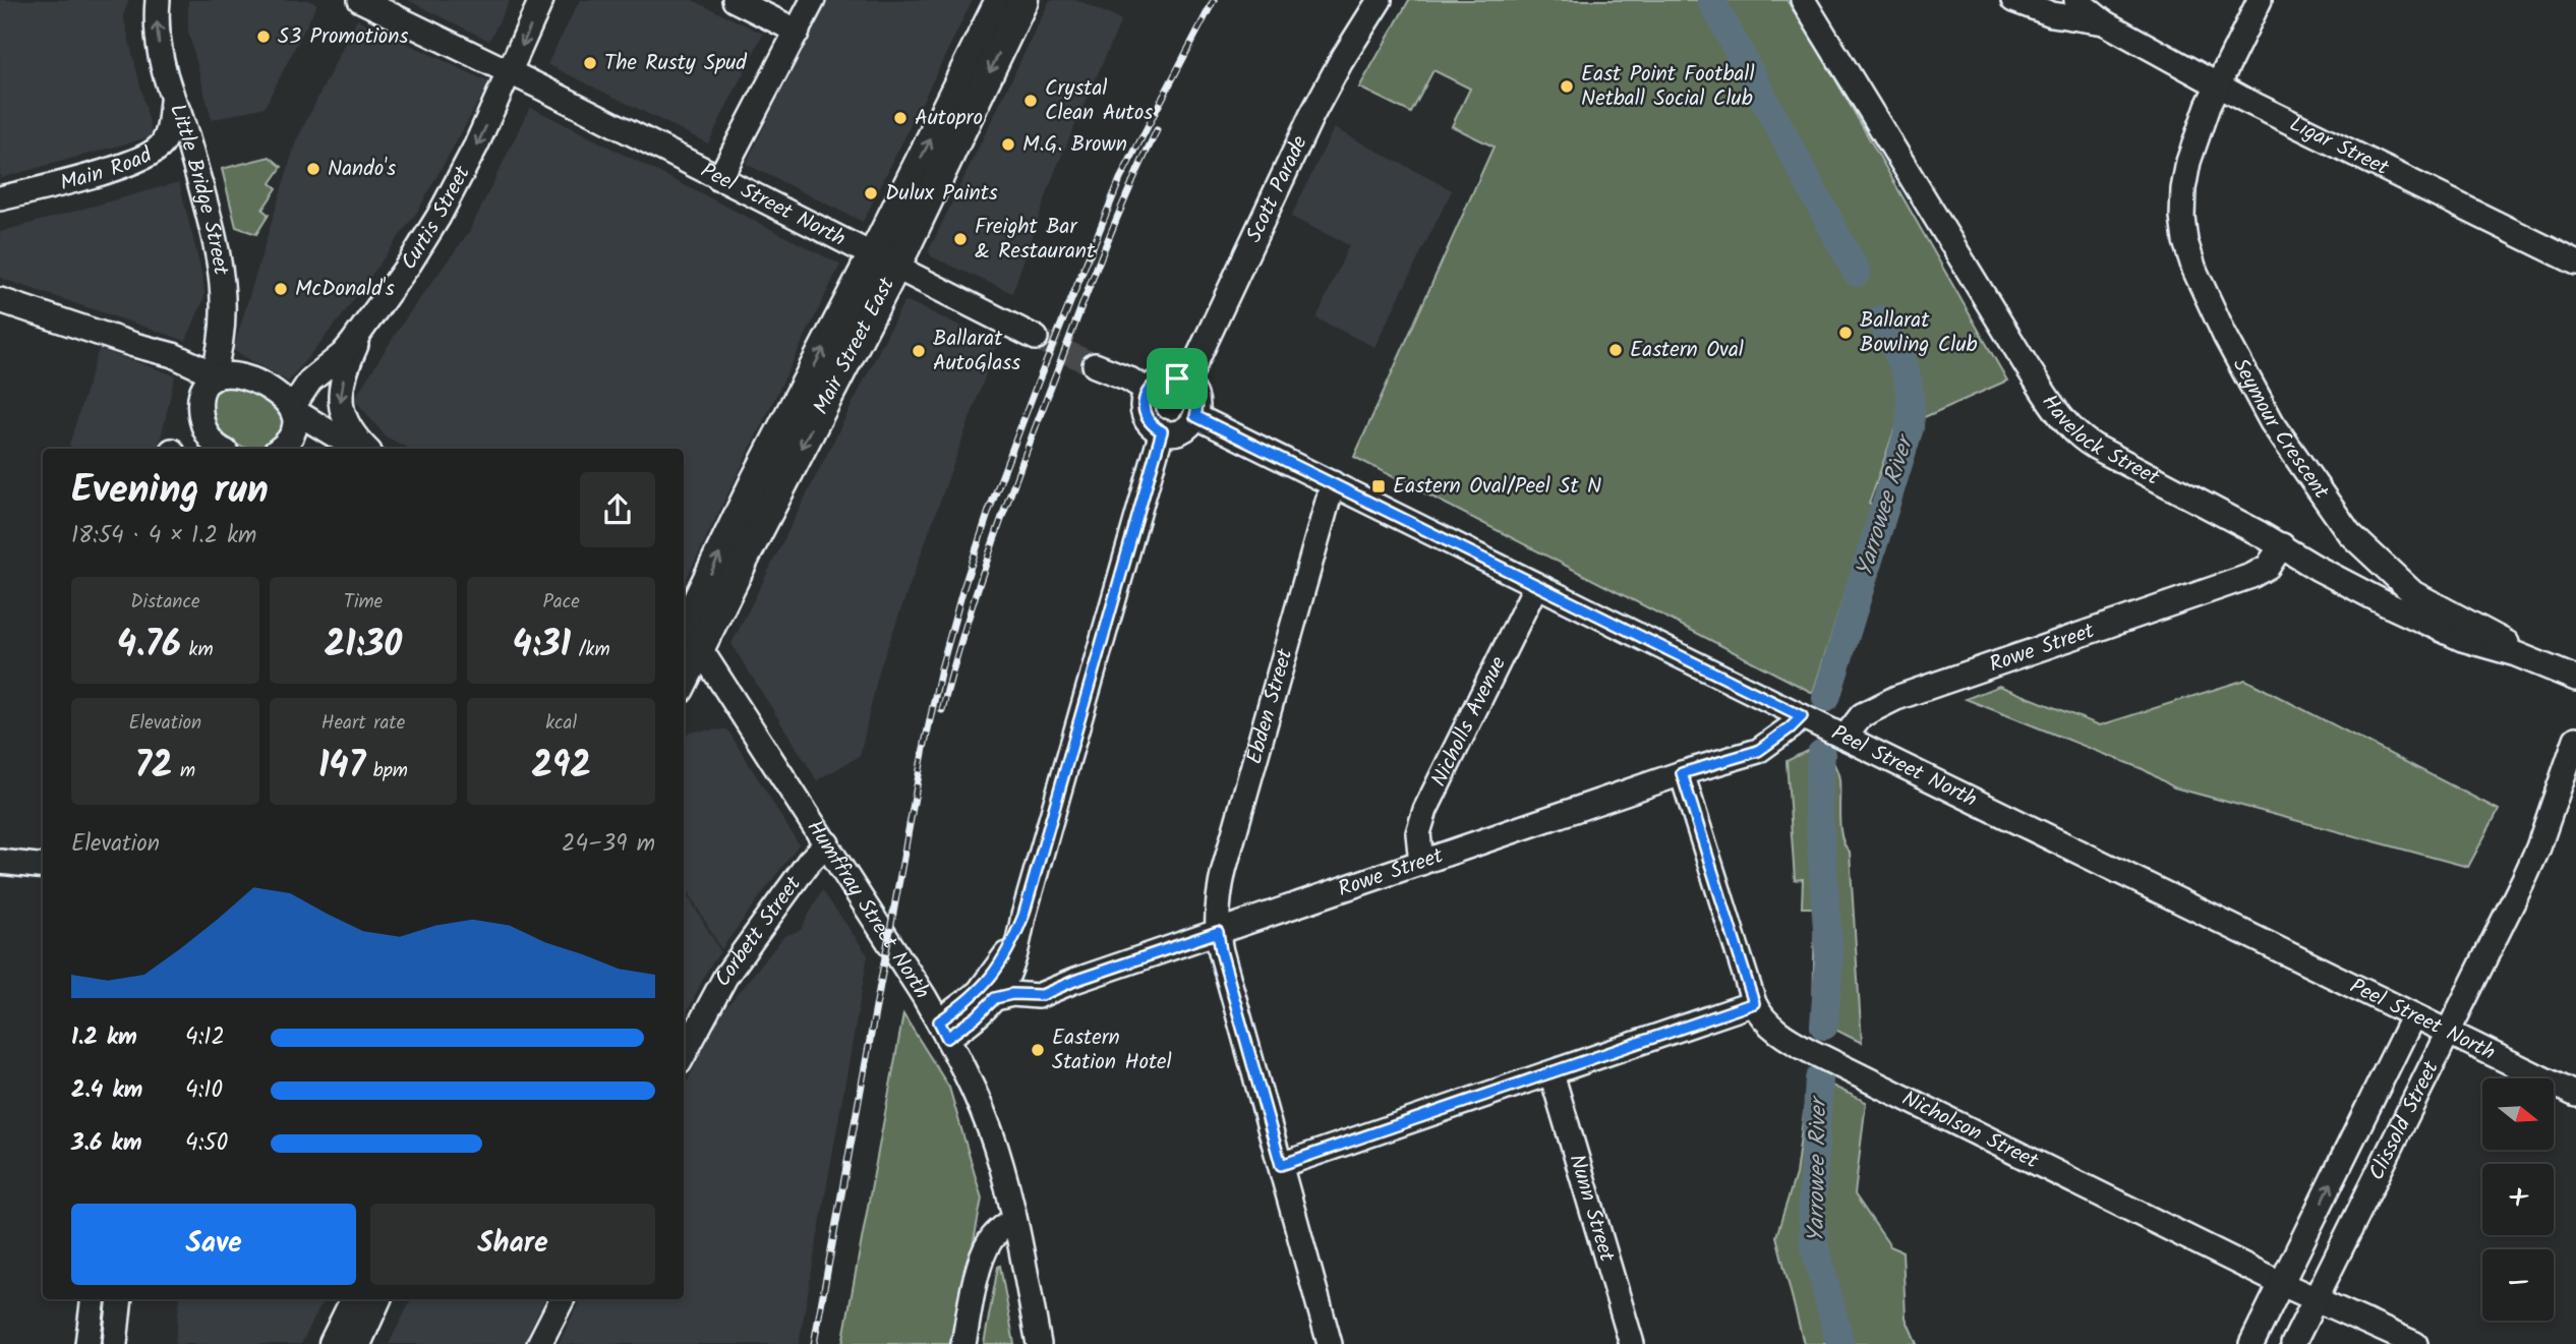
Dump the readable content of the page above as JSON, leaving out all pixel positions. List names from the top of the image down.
{
  "streets": {
    "main road": ["Mair Street East"],
    "street": [
      "Ligar Street",
      "Main Road",
      "Scott Parade",
      "Little Bridge Street",
      "Peel Street North",
      "Curtis Street",
      "Seymour Crescent",
      "Havelock Street",
      "Rowe Street",
      "Ebden Street",
      "Nicholls Avenue",
      "Humffray Street North",
      "Corbett Street",
      "Clissold Street",
      "Nicholson Street",
      "Nunn Street"
    ]
  },
  "crossings": [
    ["Ligar Street", "Seymour Crescent"],
    ["Main Road", "Little Bridge Street"],
    ["Scott Parade", "Peel Street North"],
    ["Peel Street North", "Curtis Street"],
    ["Peel Street North", "Mair Street East"],
    ["Peel Street North", "Rowe Street"],
    ["Peel Street North", "Ebden Street"],
    ["Peel Street North", "Nicholls Avenue"],
    ["Peel Street North", "Clissold Street"],
    ["Mair Street East", "Humffray Street North"],
    ["Seymour Crescent", "Havelock Street"],
    ["Havelock Street", "Rowe Street"],
    ["Rowe Street", "Ebden Street"],
    ["Rowe Street", "Nicholls Avenue"],
    ["Rowe Street", "Nicholson Street"],
    ["Humffray Street North", "Corbett Street"],
    ["Clissold Street", "Nicholson Street"]
  ],
  "one_way": ["Curtis Street"],
  "water": ["Yarrowee River"],
  "places": {
    "other": [
      "S3 Promotions",
      "The Rusty Spud",
      "East Point Football Netball Social Club",
      "Crystal Clean Autos",
      "Autopro",
      "M.G. Brown",
      "Nando's",
      "Dulux Paints",
      "Freight Bar & Restaurant",
      "McDonald's",
      "Ballarat Bowling Club",
      "Eastern Oval",
      "Ballarat AutoGlass",
      "Eastern Station Hotel"
    ],
    "transit": ["Eastern Oval/Peel St N"]
  },
  "north": "right",
  "page": {
    "heading": ["Evening run", "18:54 · 4 × 1.2 km"],
    "stats": [
      ["Distance", "4.76 km"],
      ["Time", "21:30"],
      ["Pace", "4:31 /km"],
      ["Elevation", "72 m"],
      ["Heart rate", "147 bpm"],
      ["kcal", "292"]
    ],
    "chart": ["Elevation", "24–39 m"],
    "list": [
      {
        "name": "1.2 km",
        "note": "4:12"
      },
      {
        "name": "2.4 km",
        "note": "4:10"
      },
      {
        "name": "3.6 km",
        "note": "4:50"
      }
    ],
    "map_buttons": ["+", "−"],
    "buttons": ["Save", "Share"]
  }
}
